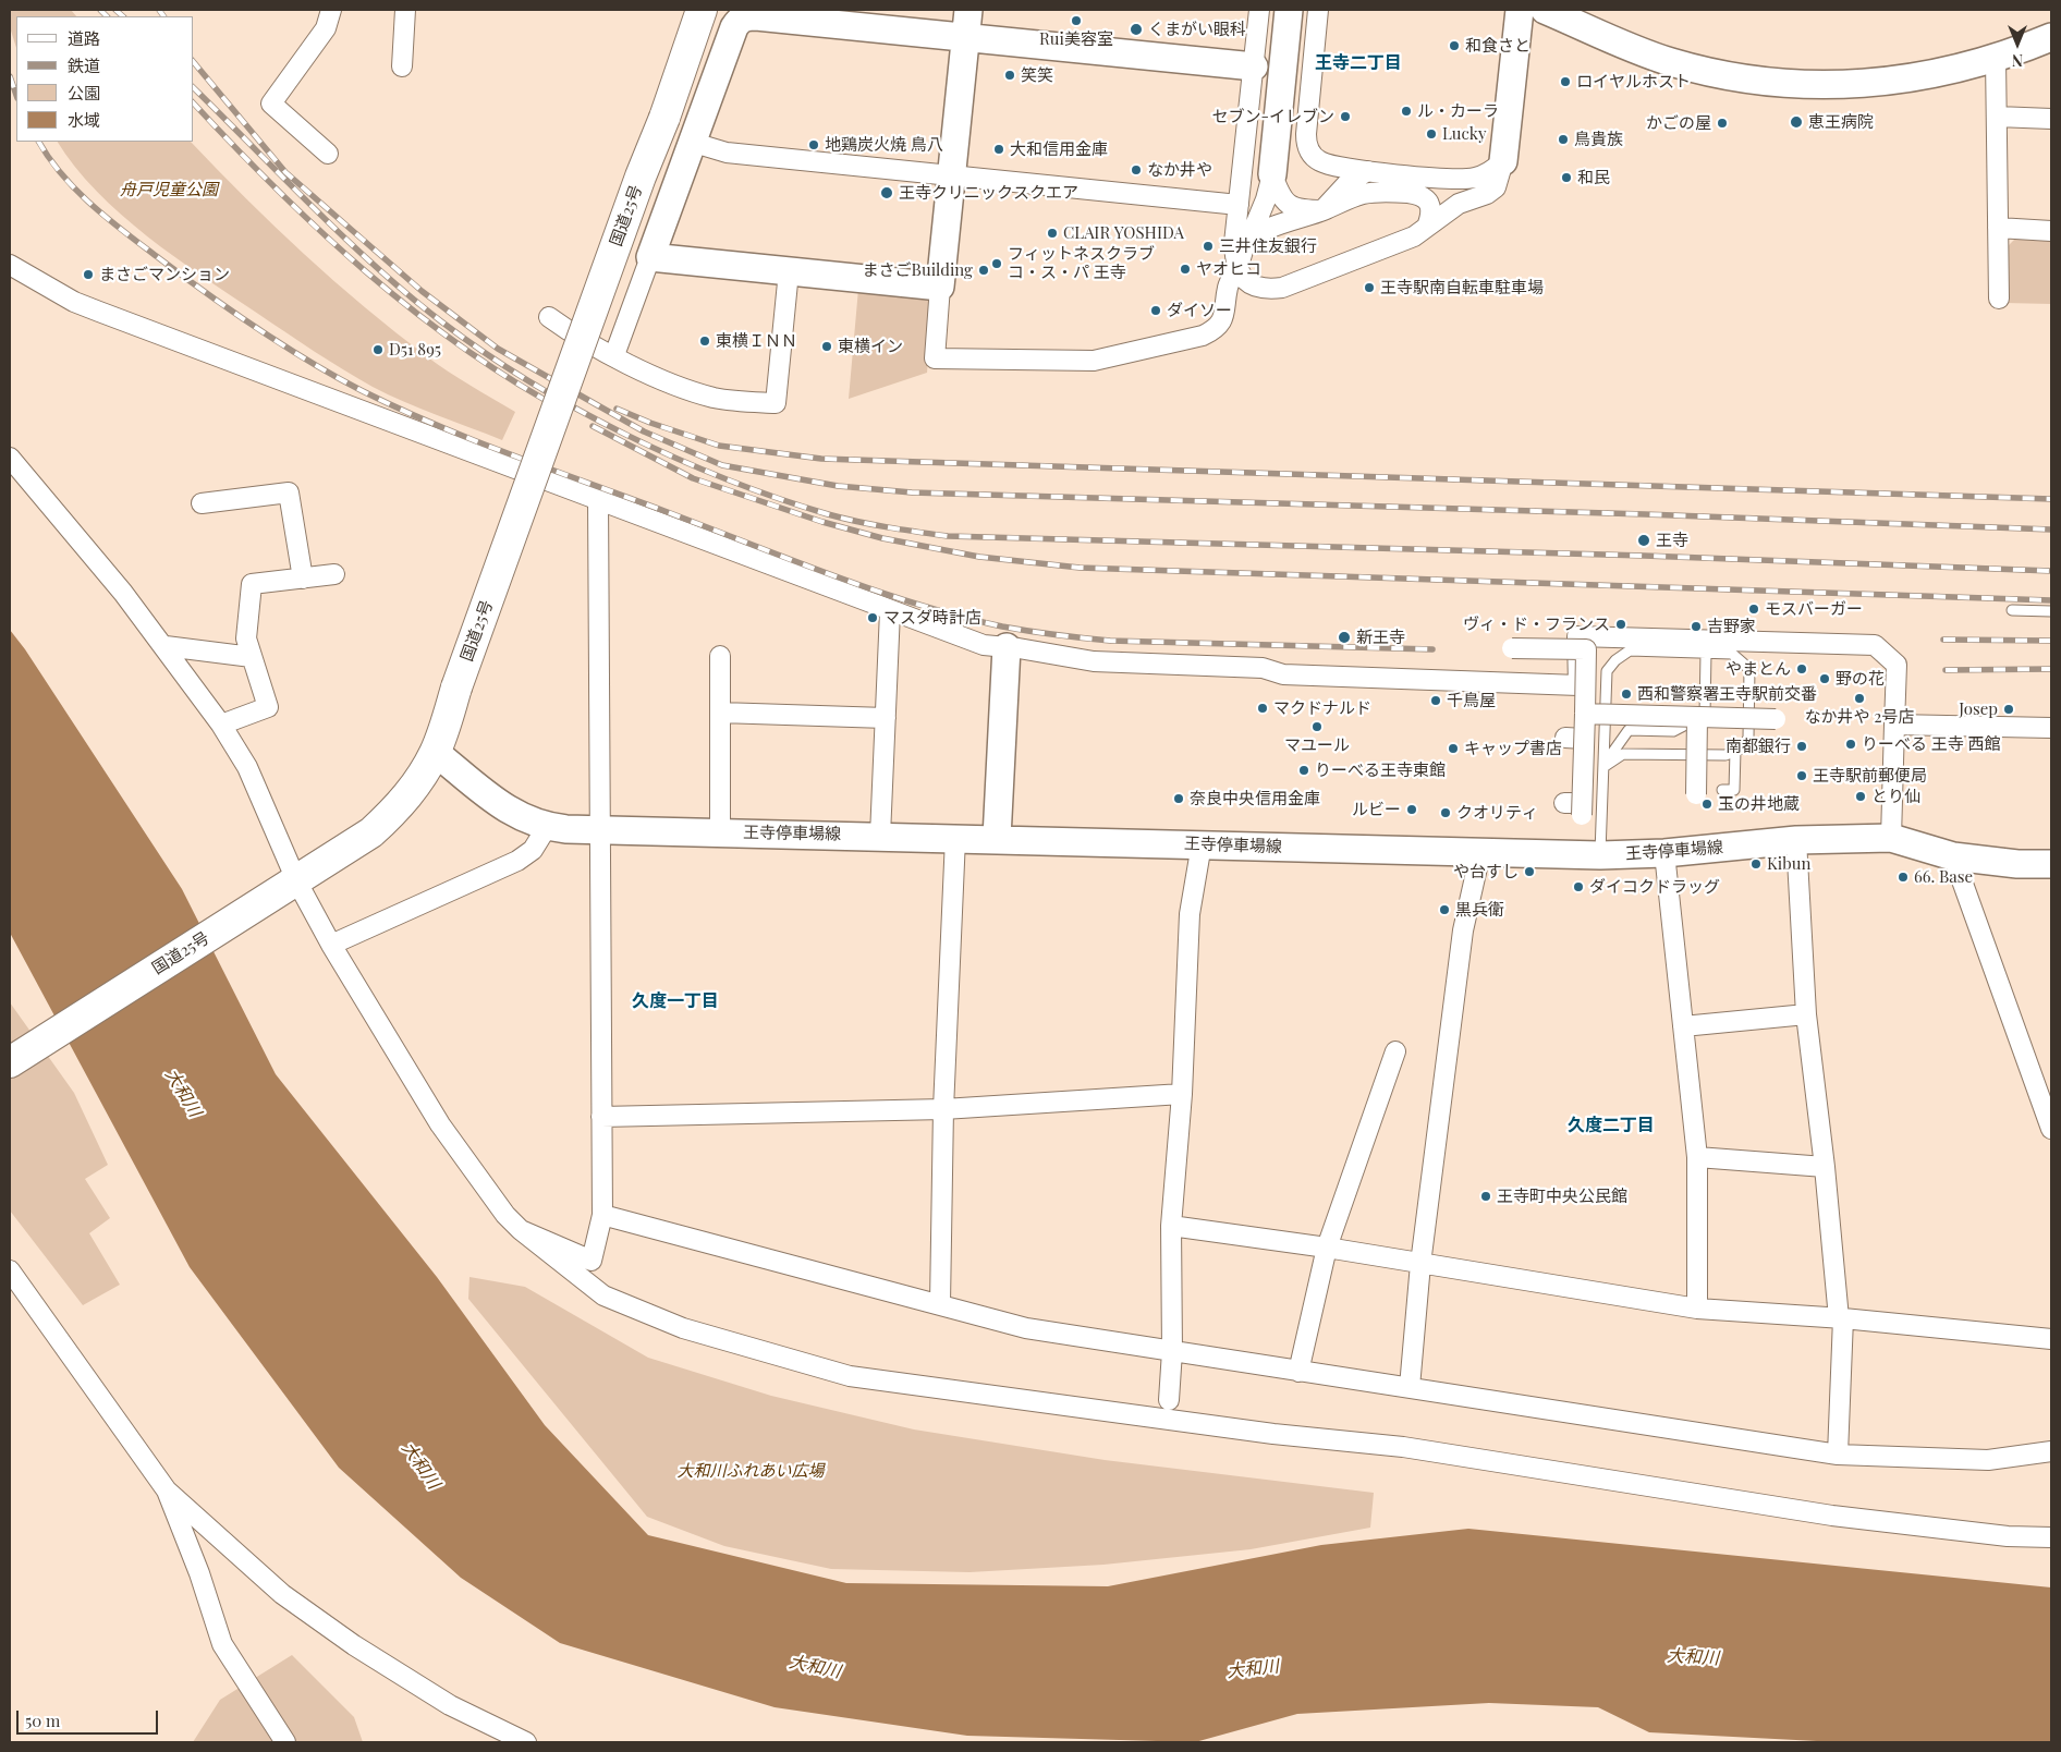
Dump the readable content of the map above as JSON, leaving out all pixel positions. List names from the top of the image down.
{
  "streets": {
    "highway": ["国道25号"],
    "street": ["王寺停車場線"]
  },
  "crossings": [
    ["国道25号", "王寺停車場線"]
  ],
  "districts": ["王寺二丁目", "久度一丁目", "久度二丁目"],
  "water": ["大和川"],
  "parks": ["舟戸児童公園", "大和川ふれあい広場"],
  "places": [
    "Rui美容室",
    "くまがい眼科",
    "和食さと",
    "笑笑",
    "ロイヤルホスト",
    "ル・カーラ",
    "セブン-イレブン",
    "恵王病院",
    "かごの屋",
    "Lucky",
    "鳥貴族",
    "地鶏炭火焼 鳥八",
    "大和信用金庫",
    "なか井や",
    "和民",
    "王寺クリニックスクエア",
    "CLAIR YOSHIDA",
    "三井住友銀行",
    "フィットネスクラブ コ・ス・パ 王寺",
    "ヤオヒコ",
    "まさごBuilding",
    "まさごマンション",
    "王寺駅南自転車駐車場",
    "ダイソー",
    "東横ＩＮＮ",
    "東横イン",
    "D51 895",
    "王寺",
    "モスバーガー",
    "マスダ時計店",
    "ヴィ・ド・フランス",
    "吉野家",
    "新王寺",
    "やまとん",
    "野の花",
    "西和警察署王寺駅前交番",
    "なか井や 2号店",
    "千鳥屋",
    "マクドナルド",
    "Josep",
    "マユール",
    "りーべる 王寺 西館",
    "南都銀行",
    "キャップ書店",
    "りーべる王寺東館",
    "王寺駅前郵便局",
    "とり仙",
    "奈良中央信用金庫",
    "玉の井地蔵",
    "ルビー",
    "クオリティ",
    "Kibun",
    "や台すし",
    "66. Base",
    "ダイコクドラッグ",
    "黒兵衛",
    "王寺町中央公民館"
  ],
  "legend": [
    "道路",
    "鉄道",
    "公園",
    "水域"
  ],
  "scale_bar": "50 m",
  "north": "bottom"
}
